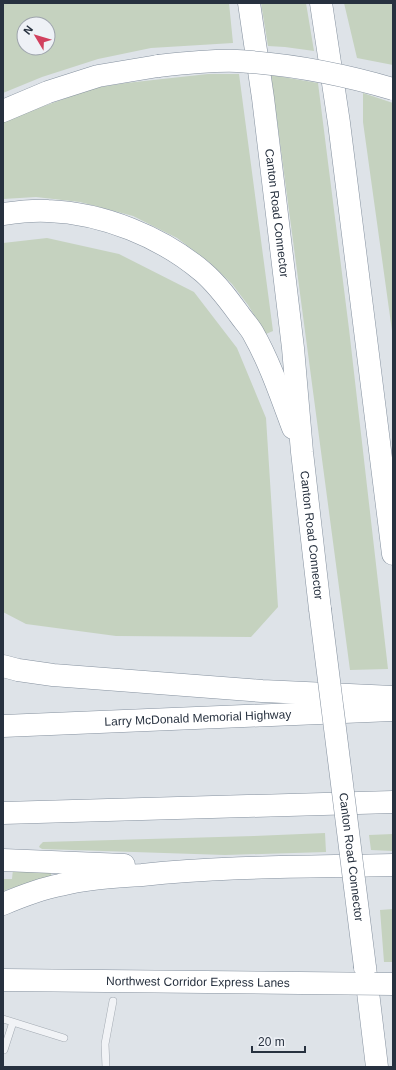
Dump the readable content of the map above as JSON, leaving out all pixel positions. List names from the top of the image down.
{
  "streets": {
    "highway": ["Canton Road Connector", "Larry McDonald Memorial Highway", "Northwest Corridor Express Lanes"]
  },
  "scale_bar": "20 m",
  "north": "top left"
}
